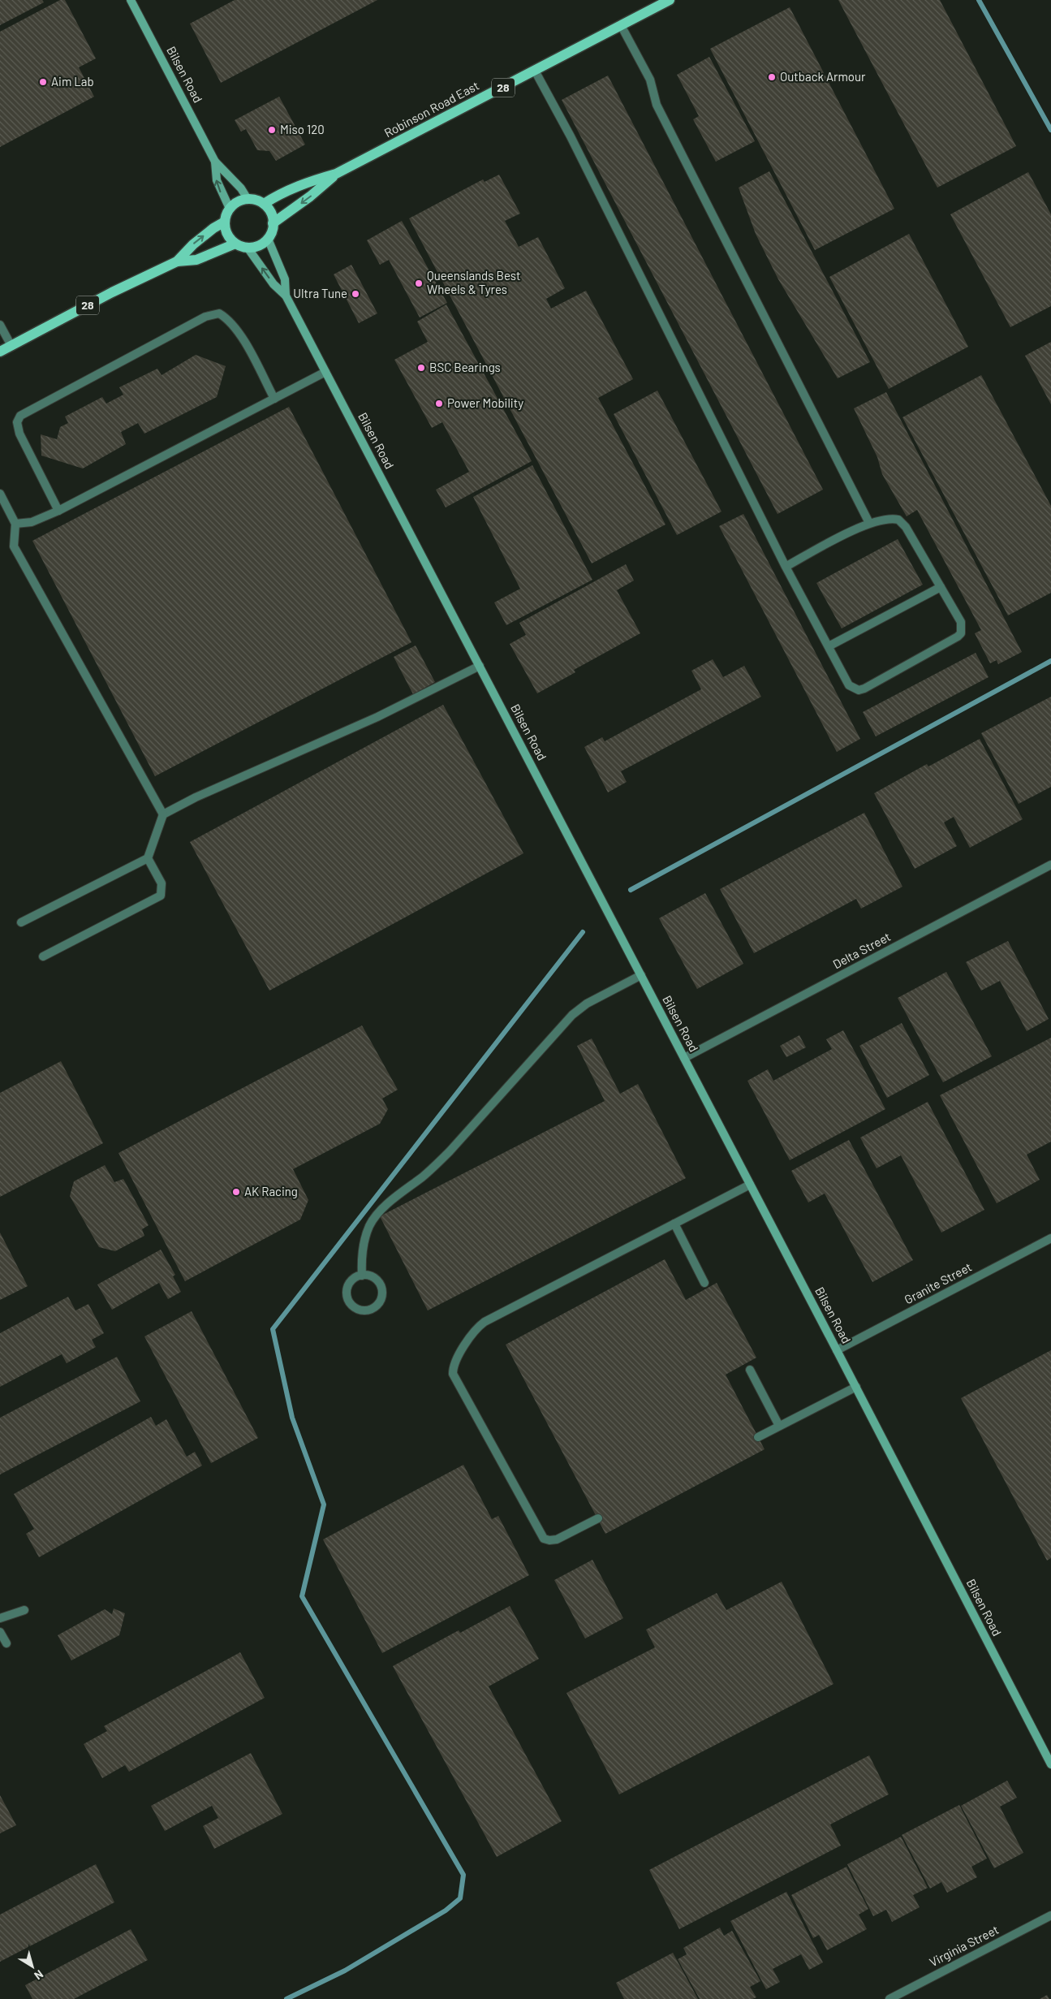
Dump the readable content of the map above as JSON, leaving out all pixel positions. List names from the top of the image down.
{
  "streets": {
    "main road": ["28", "Robinson Road East"],
    "street": [
      "Bilsen Road",
      "Delta Street",
      "Granite Street",
      "Virginia Street"
    ]
  },
  "crossings": [
    ["Bilsen Road", "28"],
    ["Bilsen Road", "Robinson Road East"],
    ["Bilsen Road", "Delta Street"],
    ["Bilsen Road", "Granite Street"],
    ["28", "Robinson Road East"]
  ],
  "places": [
    "Outback Armour",
    "Aim Lab",
    "Miso 120",
    "Queenslands Best Wheels & Tyres",
    "Ultra Tune",
    "BSC Bearings",
    "Power Mobility",
    "AK Racing"
  ],
  "north": "bottom right"
}
